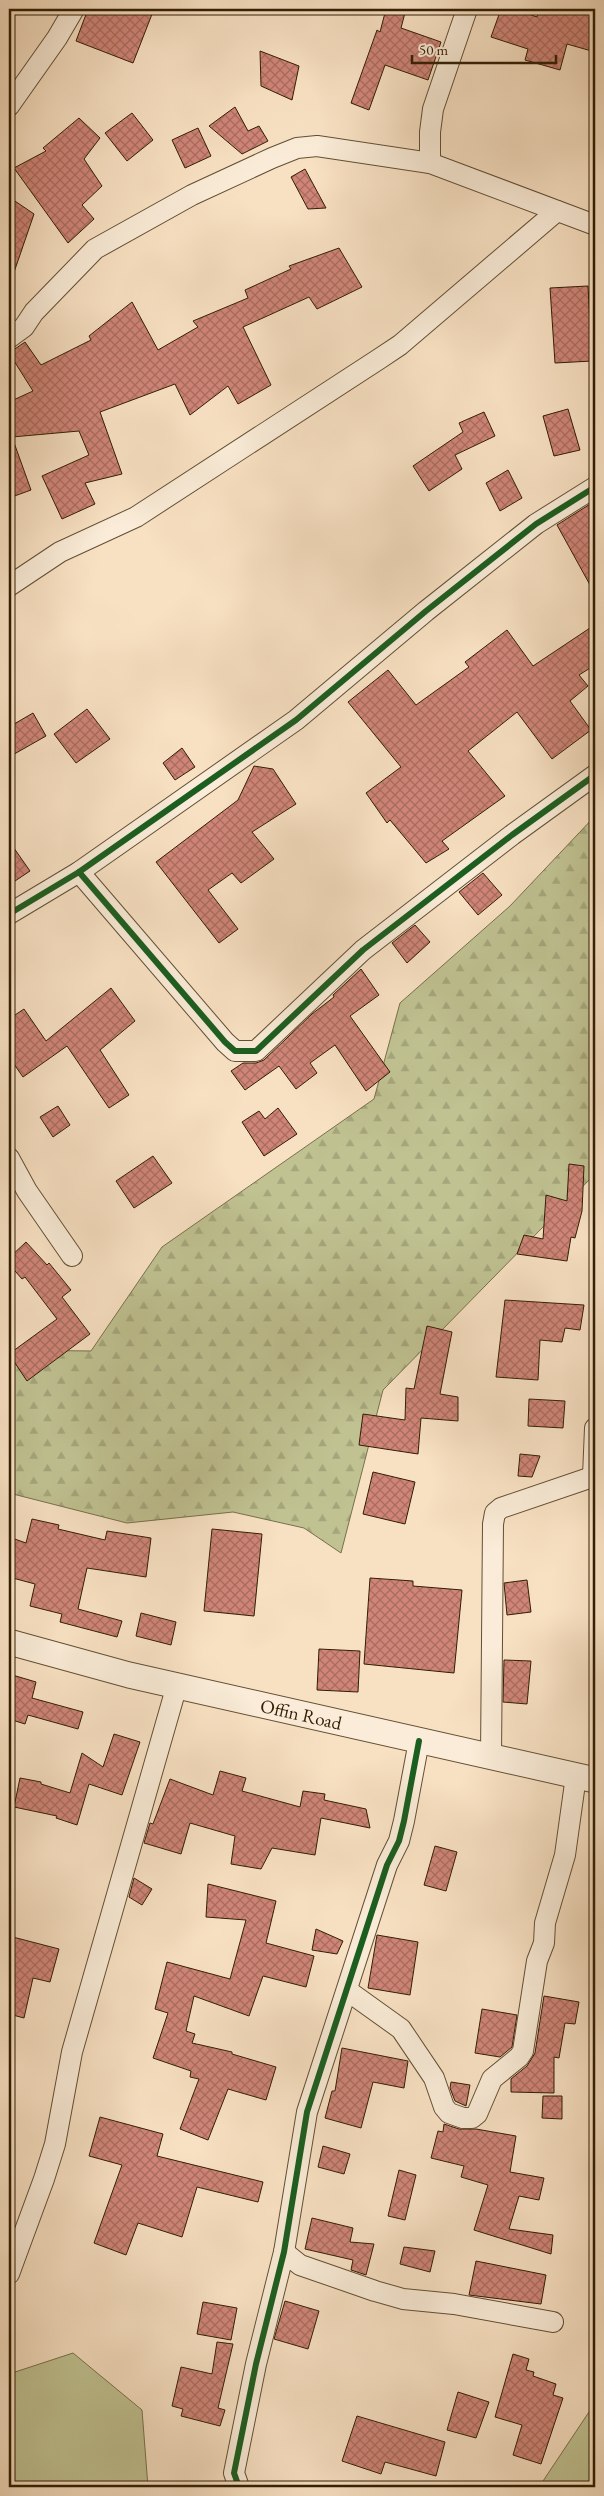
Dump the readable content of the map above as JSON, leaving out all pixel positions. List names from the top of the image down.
{
  "streets": {
    "street": ["Offin Road"]
  },
  "scale_bar": "50 m"
}
